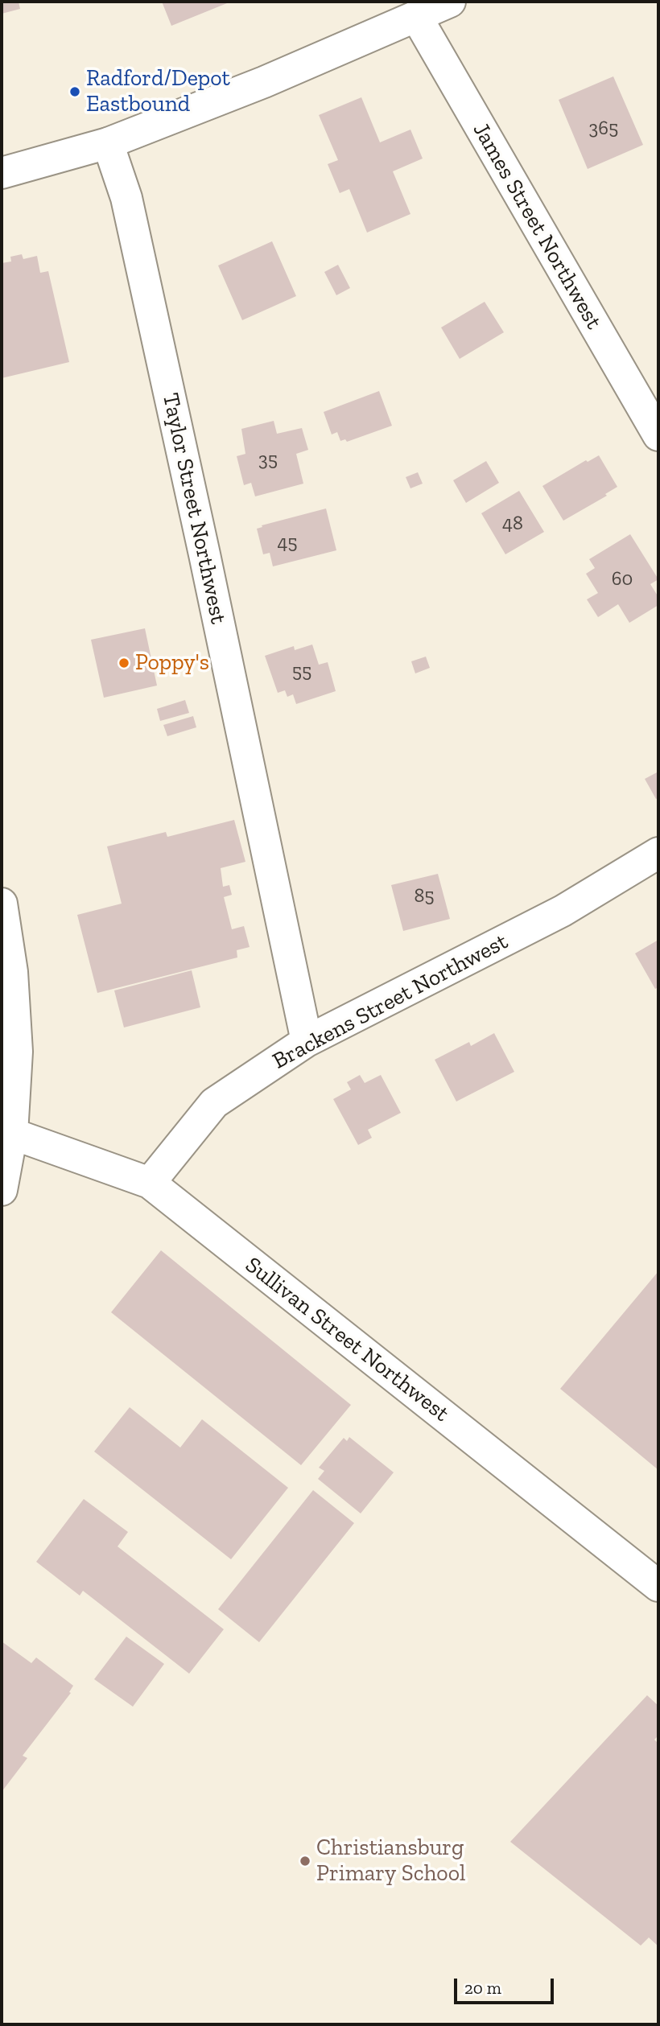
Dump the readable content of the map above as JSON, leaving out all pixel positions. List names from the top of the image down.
{
  "streets": {
    "street": [
      "James Street Northwest",
      "Taylor Street Northwest",
      "Brackens Street Northwest",
      "Sullivan Street Northwest"
    ]
  },
  "crossings": [
    ["Taylor Street Northwest", "Brackens Street Northwest"],
    ["Brackens Street Northwest", "Sullivan Street Northwest"]
  ],
  "places": ["Radford/Depot Eastbound", "Poppy's", "Christiansburg Primary School"],
  "house_numbers": [
    "365",
    "35",
    "48",
    "45",
    "60",
    "55",
    "85"
  ],
  "scale_bar": "20 m"
}
